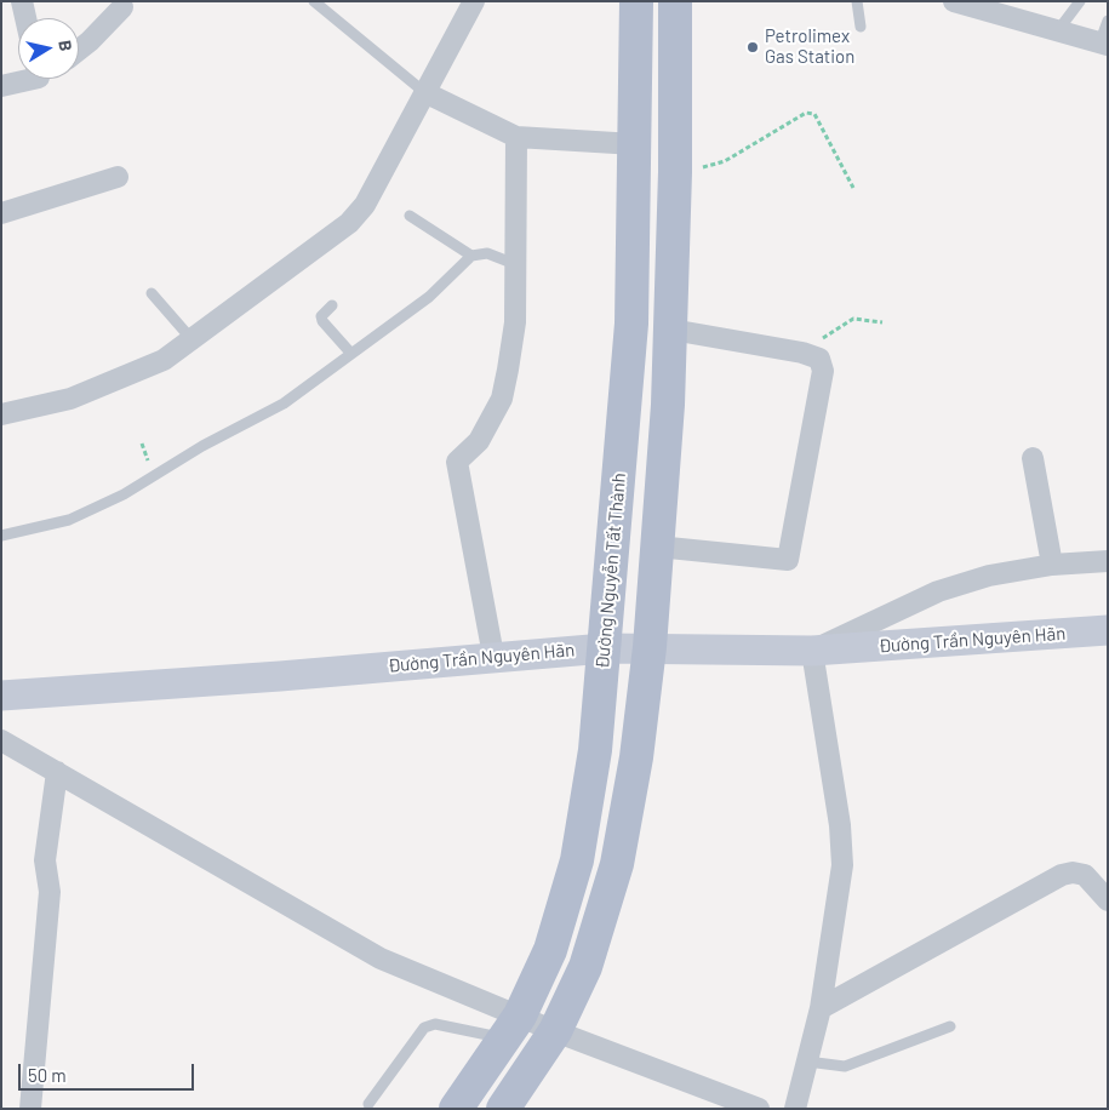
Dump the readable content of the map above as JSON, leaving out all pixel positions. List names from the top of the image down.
{
  "streets": {
    "main road": ["Đường Nguyễn Tất Thành"],
    "street": ["Đường Trần Nguyên Hãn"]
  },
  "crossings": [
    ["Đường Nguyễn Tất Thành", "Đường Trần Nguyên Hãn"]
  ],
  "places": ["Petrolimex Gas Station"],
  "scale_bar": "50 m",
  "north": "right"
}
